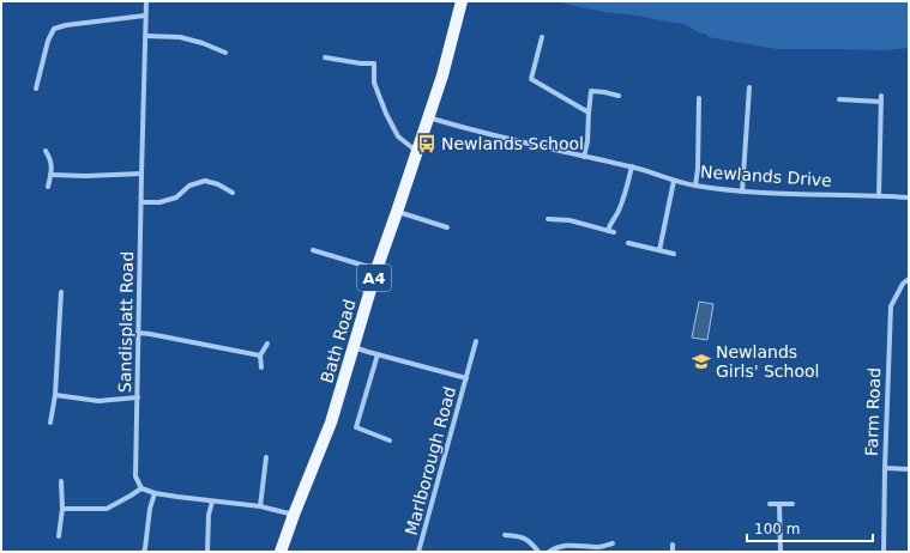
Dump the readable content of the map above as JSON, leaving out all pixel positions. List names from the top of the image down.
{
  "streets": {
    "main road": ["A4", "Bath Road"],
    "street": [
      "Newlands Drive",
      "Sandisplatt Road",
      "Farm Road",
      "Marlborough Road"
    ]
  },
  "crossings": [
    ["Newlands Drive", "Bath Road"],
    ["Bath Road", "Marlborough Road"]
  ],
  "places": {
    "bus stop": ["Newlands School"],
    "school or university": ["Newlands Girls' School"]
  },
  "scale_bar": "100 m"
}
